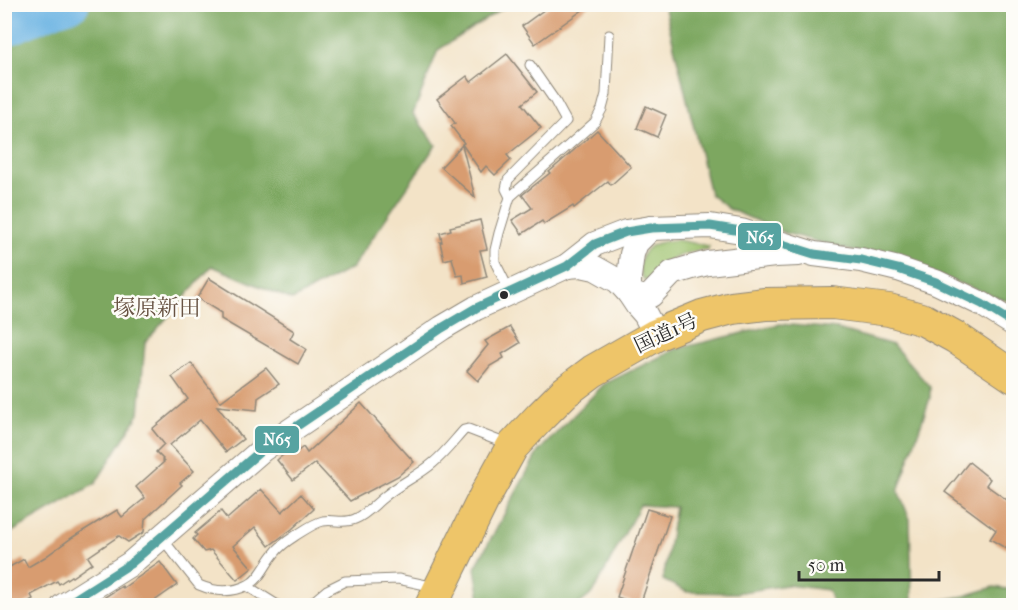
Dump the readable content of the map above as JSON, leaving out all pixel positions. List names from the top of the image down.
{
  "streets": {
    "highway": ["国道1号"]
  },
  "districts": ["塚原新田"],
  "lines": ["transit line N65"],
  "scale_bar": "50 m"
}
